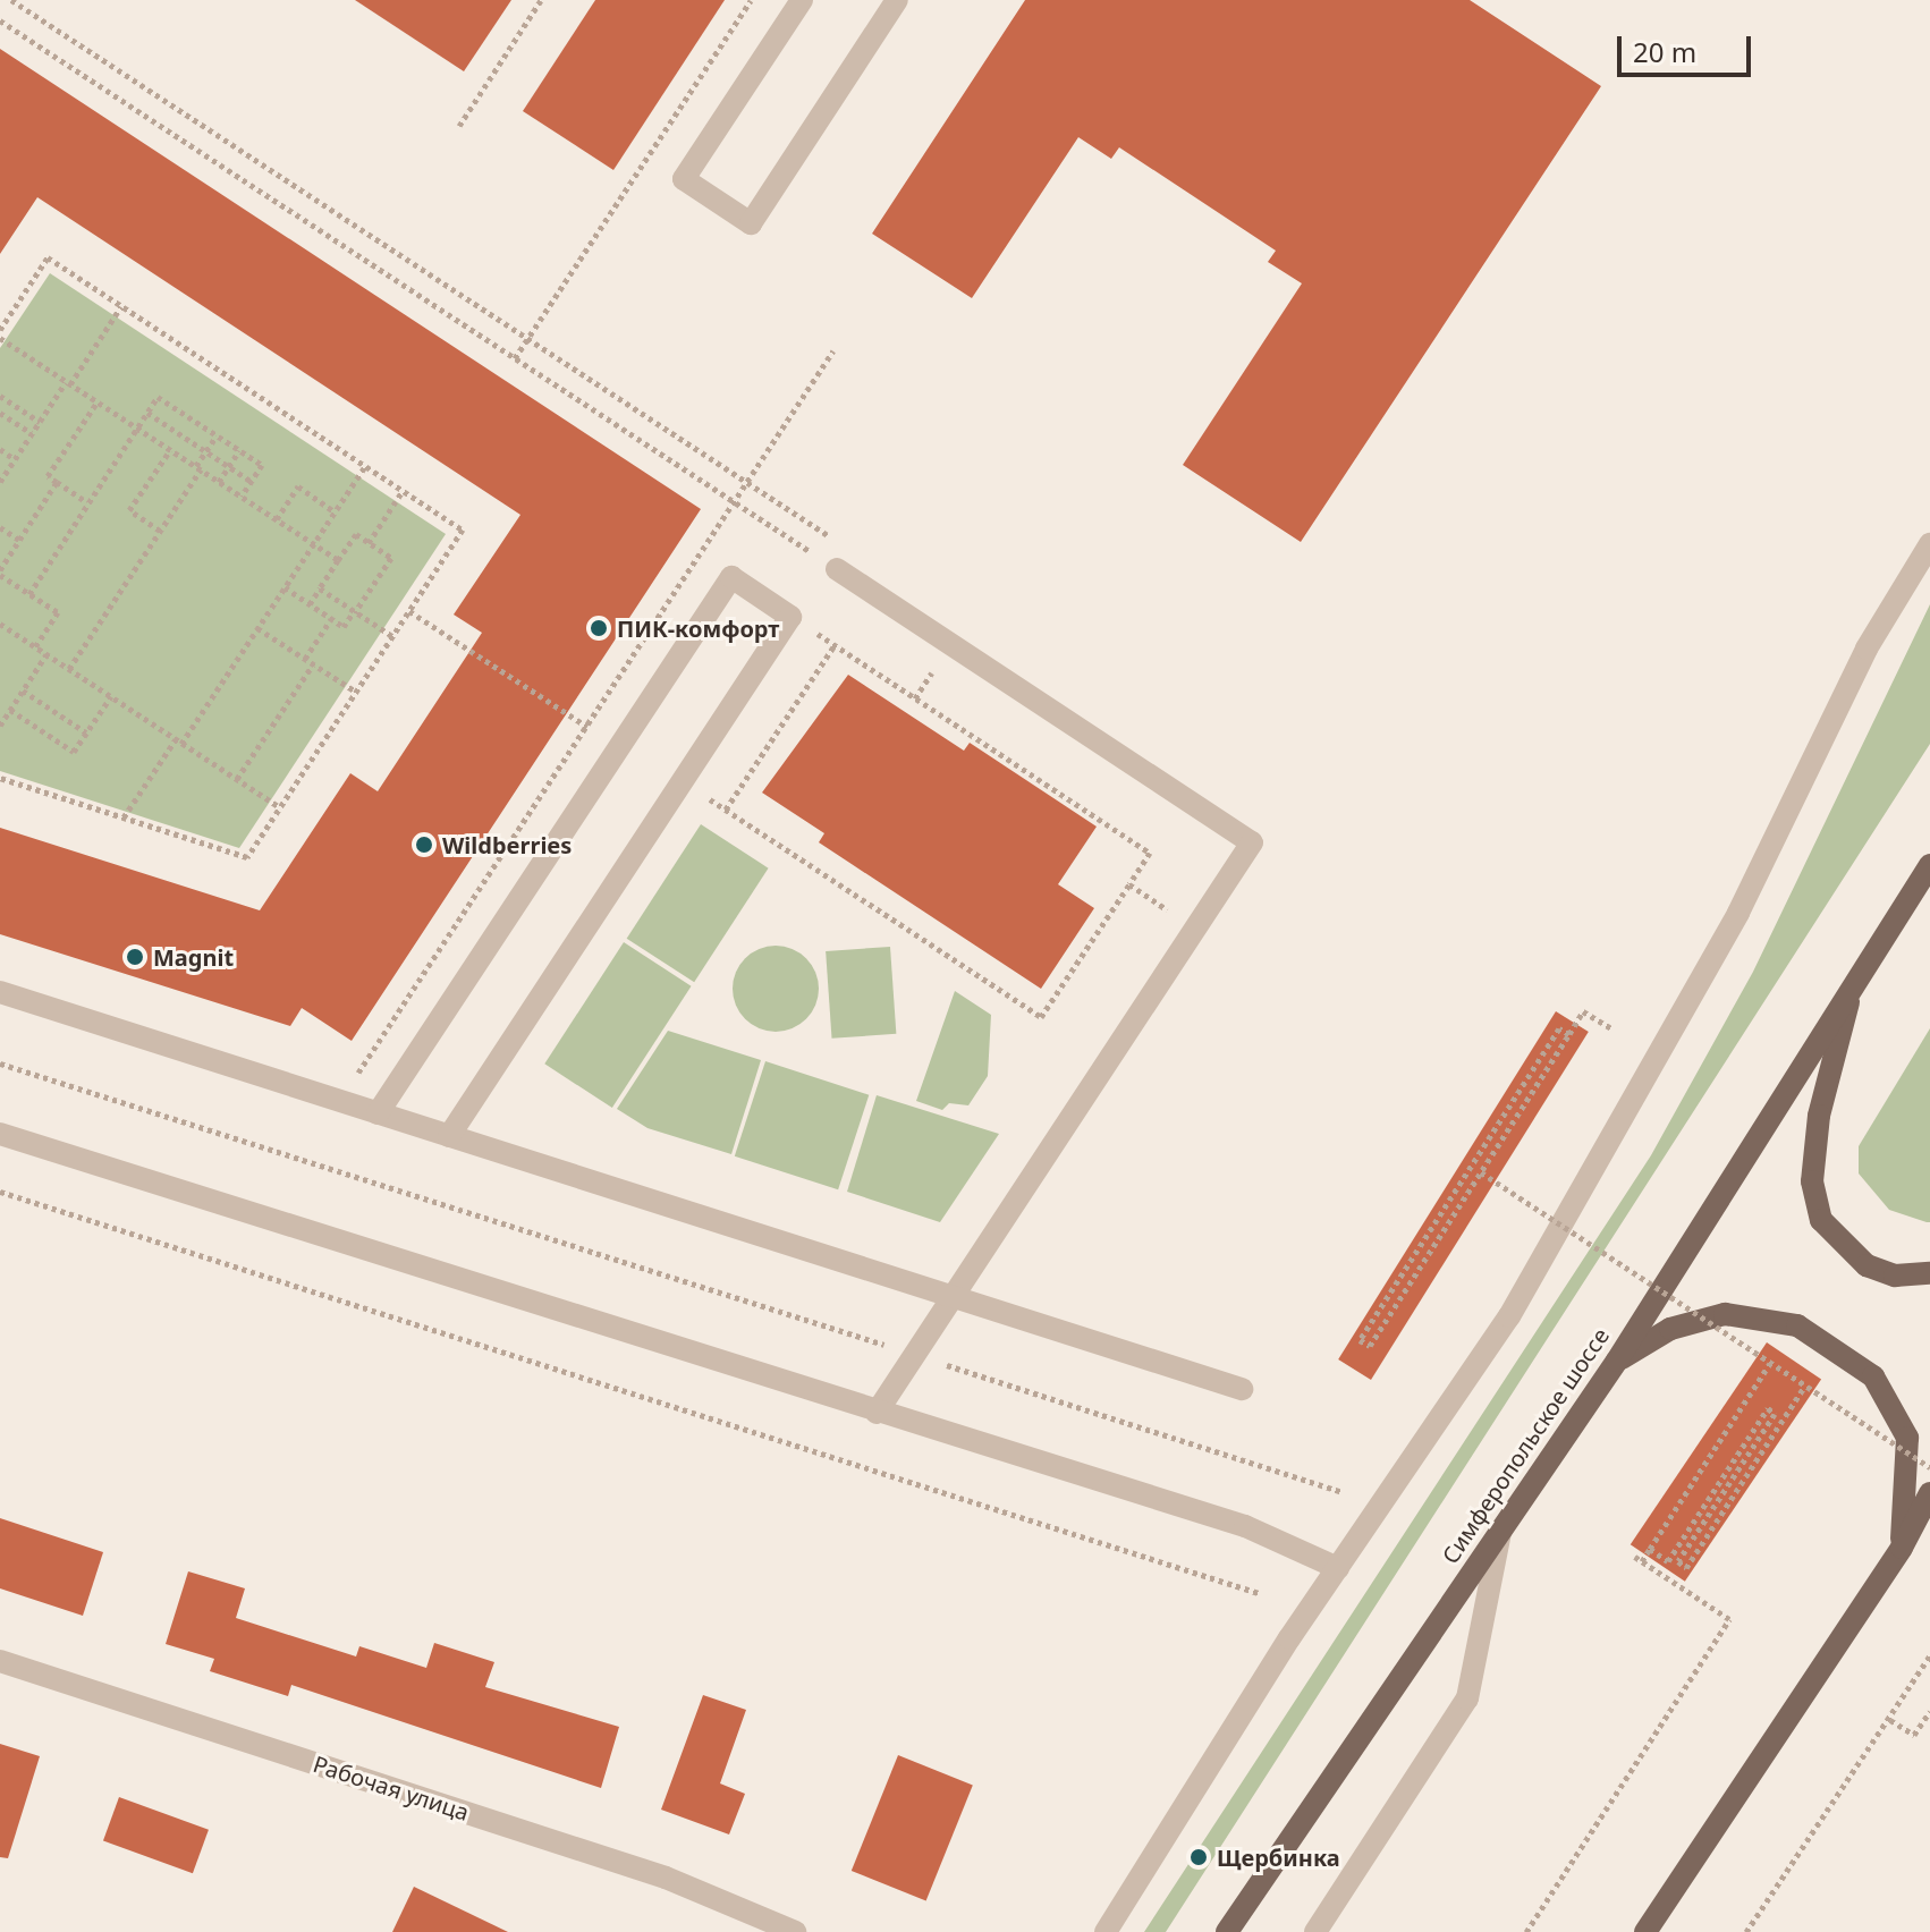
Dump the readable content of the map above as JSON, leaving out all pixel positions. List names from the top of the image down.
{
  "streets": {
    "main road": ["Симферопольское шоссе"],
    "street": ["Рабочая улица"]
  },
  "places": [
    "ПИК-комфорт",
    "Wildberries",
    "Magnit",
    "Щербинка"
  ],
  "scale_bar": "20 m"
}
